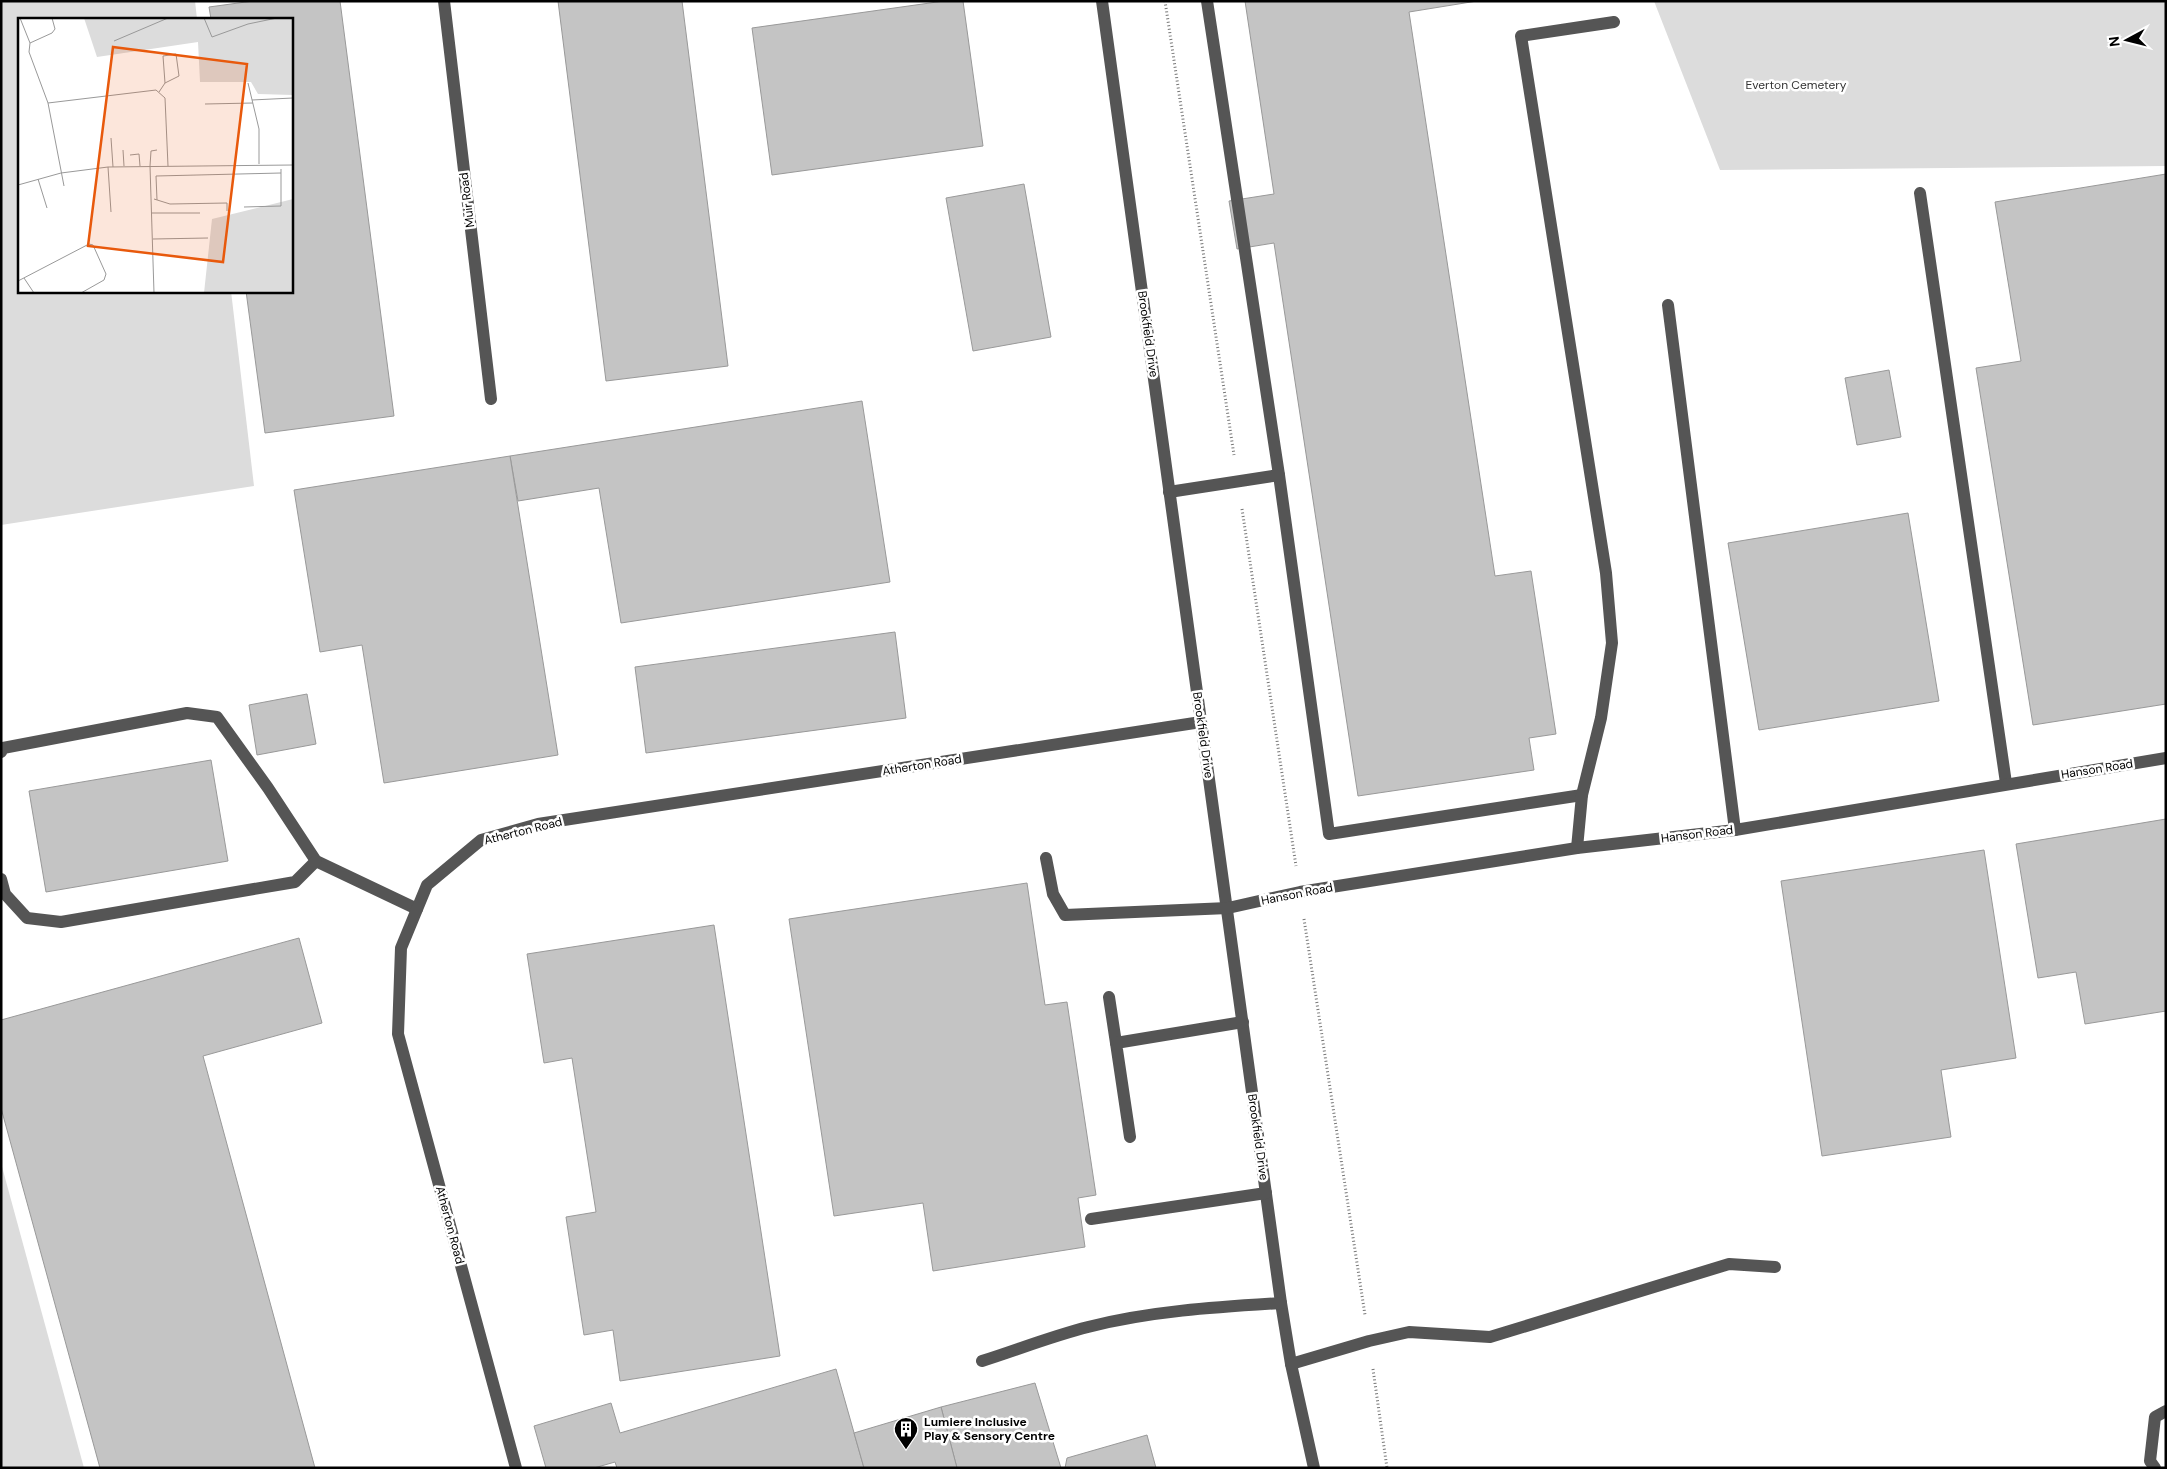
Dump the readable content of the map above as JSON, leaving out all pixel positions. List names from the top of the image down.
{
  "streets": {
    "street": [
      "Muir Road",
      "Brookfield Drive",
      "Atherton Road",
      "Hanson Road"
    ]
  },
  "crossings": [
    ["Brookfield Drive", "Atherton Road"],
    ["Brookfield Drive", "Hanson Road"]
  ],
  "parks": ["Everton Cemetery"],
  "places": {
    "building": ["Lumiere Inclusive Play & Sensory Centre"]
  },
  "north": "left"
}
